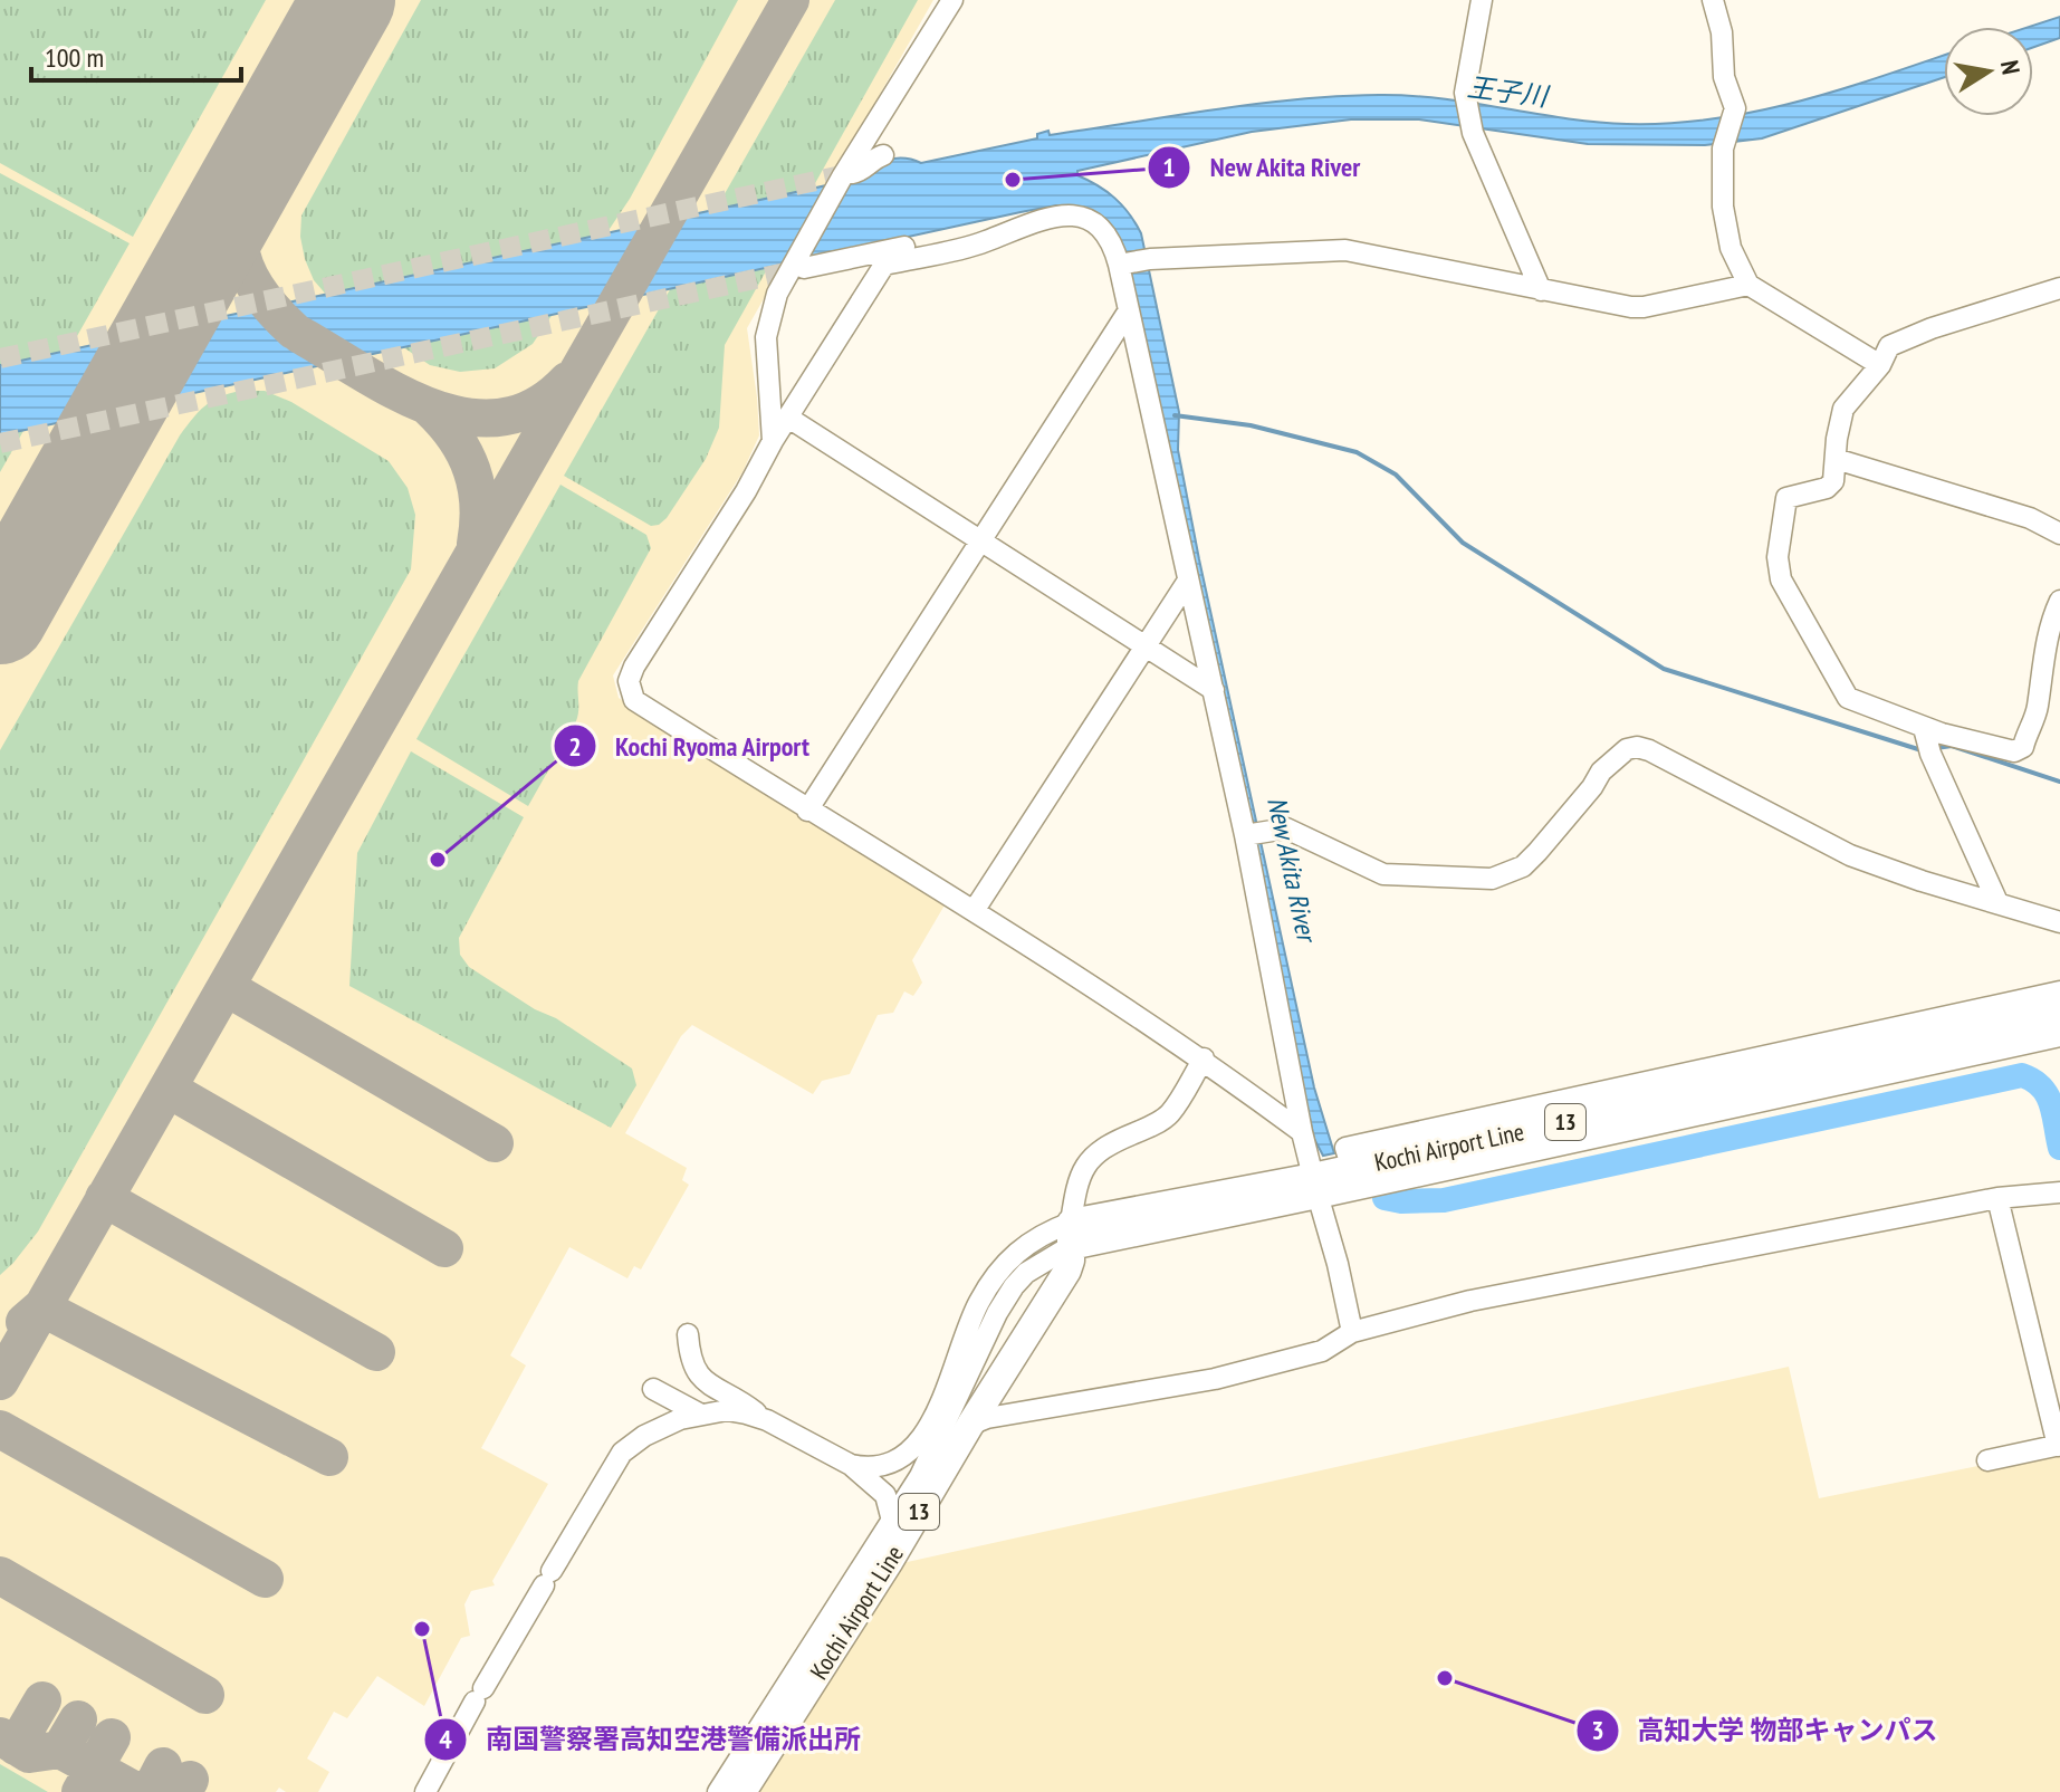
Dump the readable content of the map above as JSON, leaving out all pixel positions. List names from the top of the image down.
{
  "streets": {
    "main road": ["13", "Kochi Airport Line"]
  },
  "water": ["王子川", "New Akita River"],
  "places": [
    "New Akita River",
    "Kochi Ryoma Airport",
    "南国警察署高知空港警備派出所",
    "高知大学 物部キャンパス"
  ],
  "scale_bar": "100 m",
  "north": "right"
}
